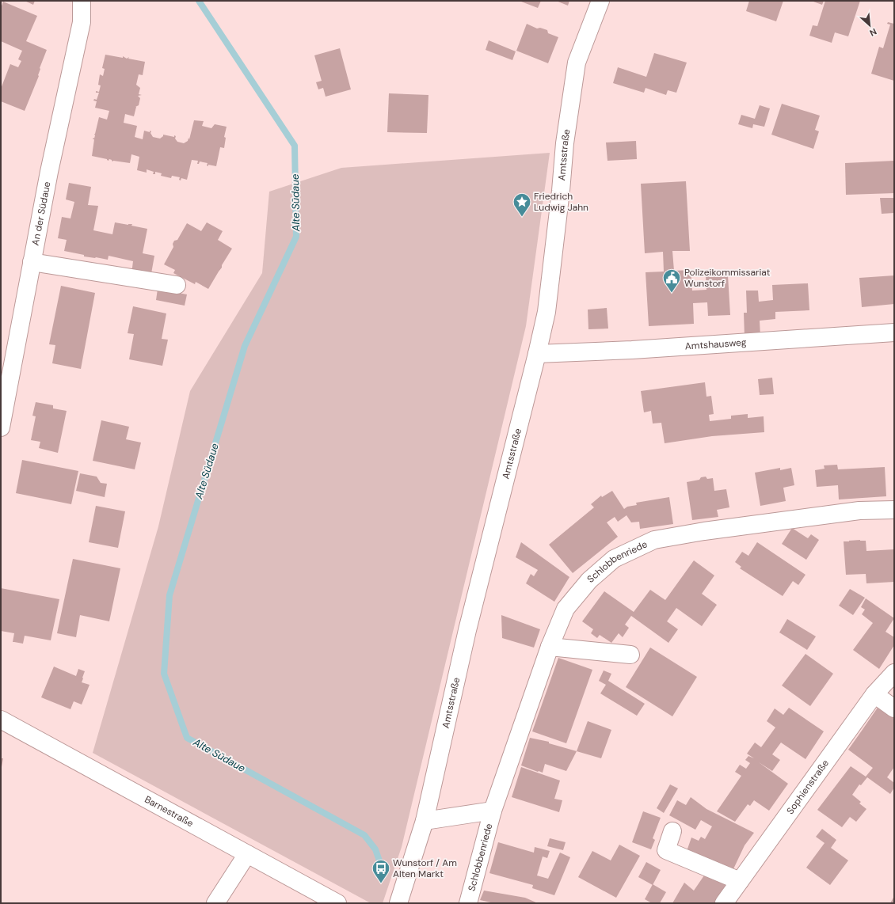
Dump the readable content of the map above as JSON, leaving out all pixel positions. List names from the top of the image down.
{
  "streets": {
    "street": [
      "Amtsstraße",
      "An der Südaue",
      "Amtshausweg",
      "Schlobbenriede",
      "Sophienstraße",
      "Barnestraße"
    ]
  },
  "crossings": [
    ["Amtsstraße", "Amtshausweg"],
    ["Amtsstraße", "Schlobbenriede"]
  ],
  "water": ["Alte Südaue"],
  "places": {
    "place": ["Friedrich Ludwig Jahn"],
    "public building": ["Polizeikommissariat Wunstorf"],
    "bus stop": ["Wunstorf / Am Alten Markt"]
  },
  "north": "bottom right"
}
